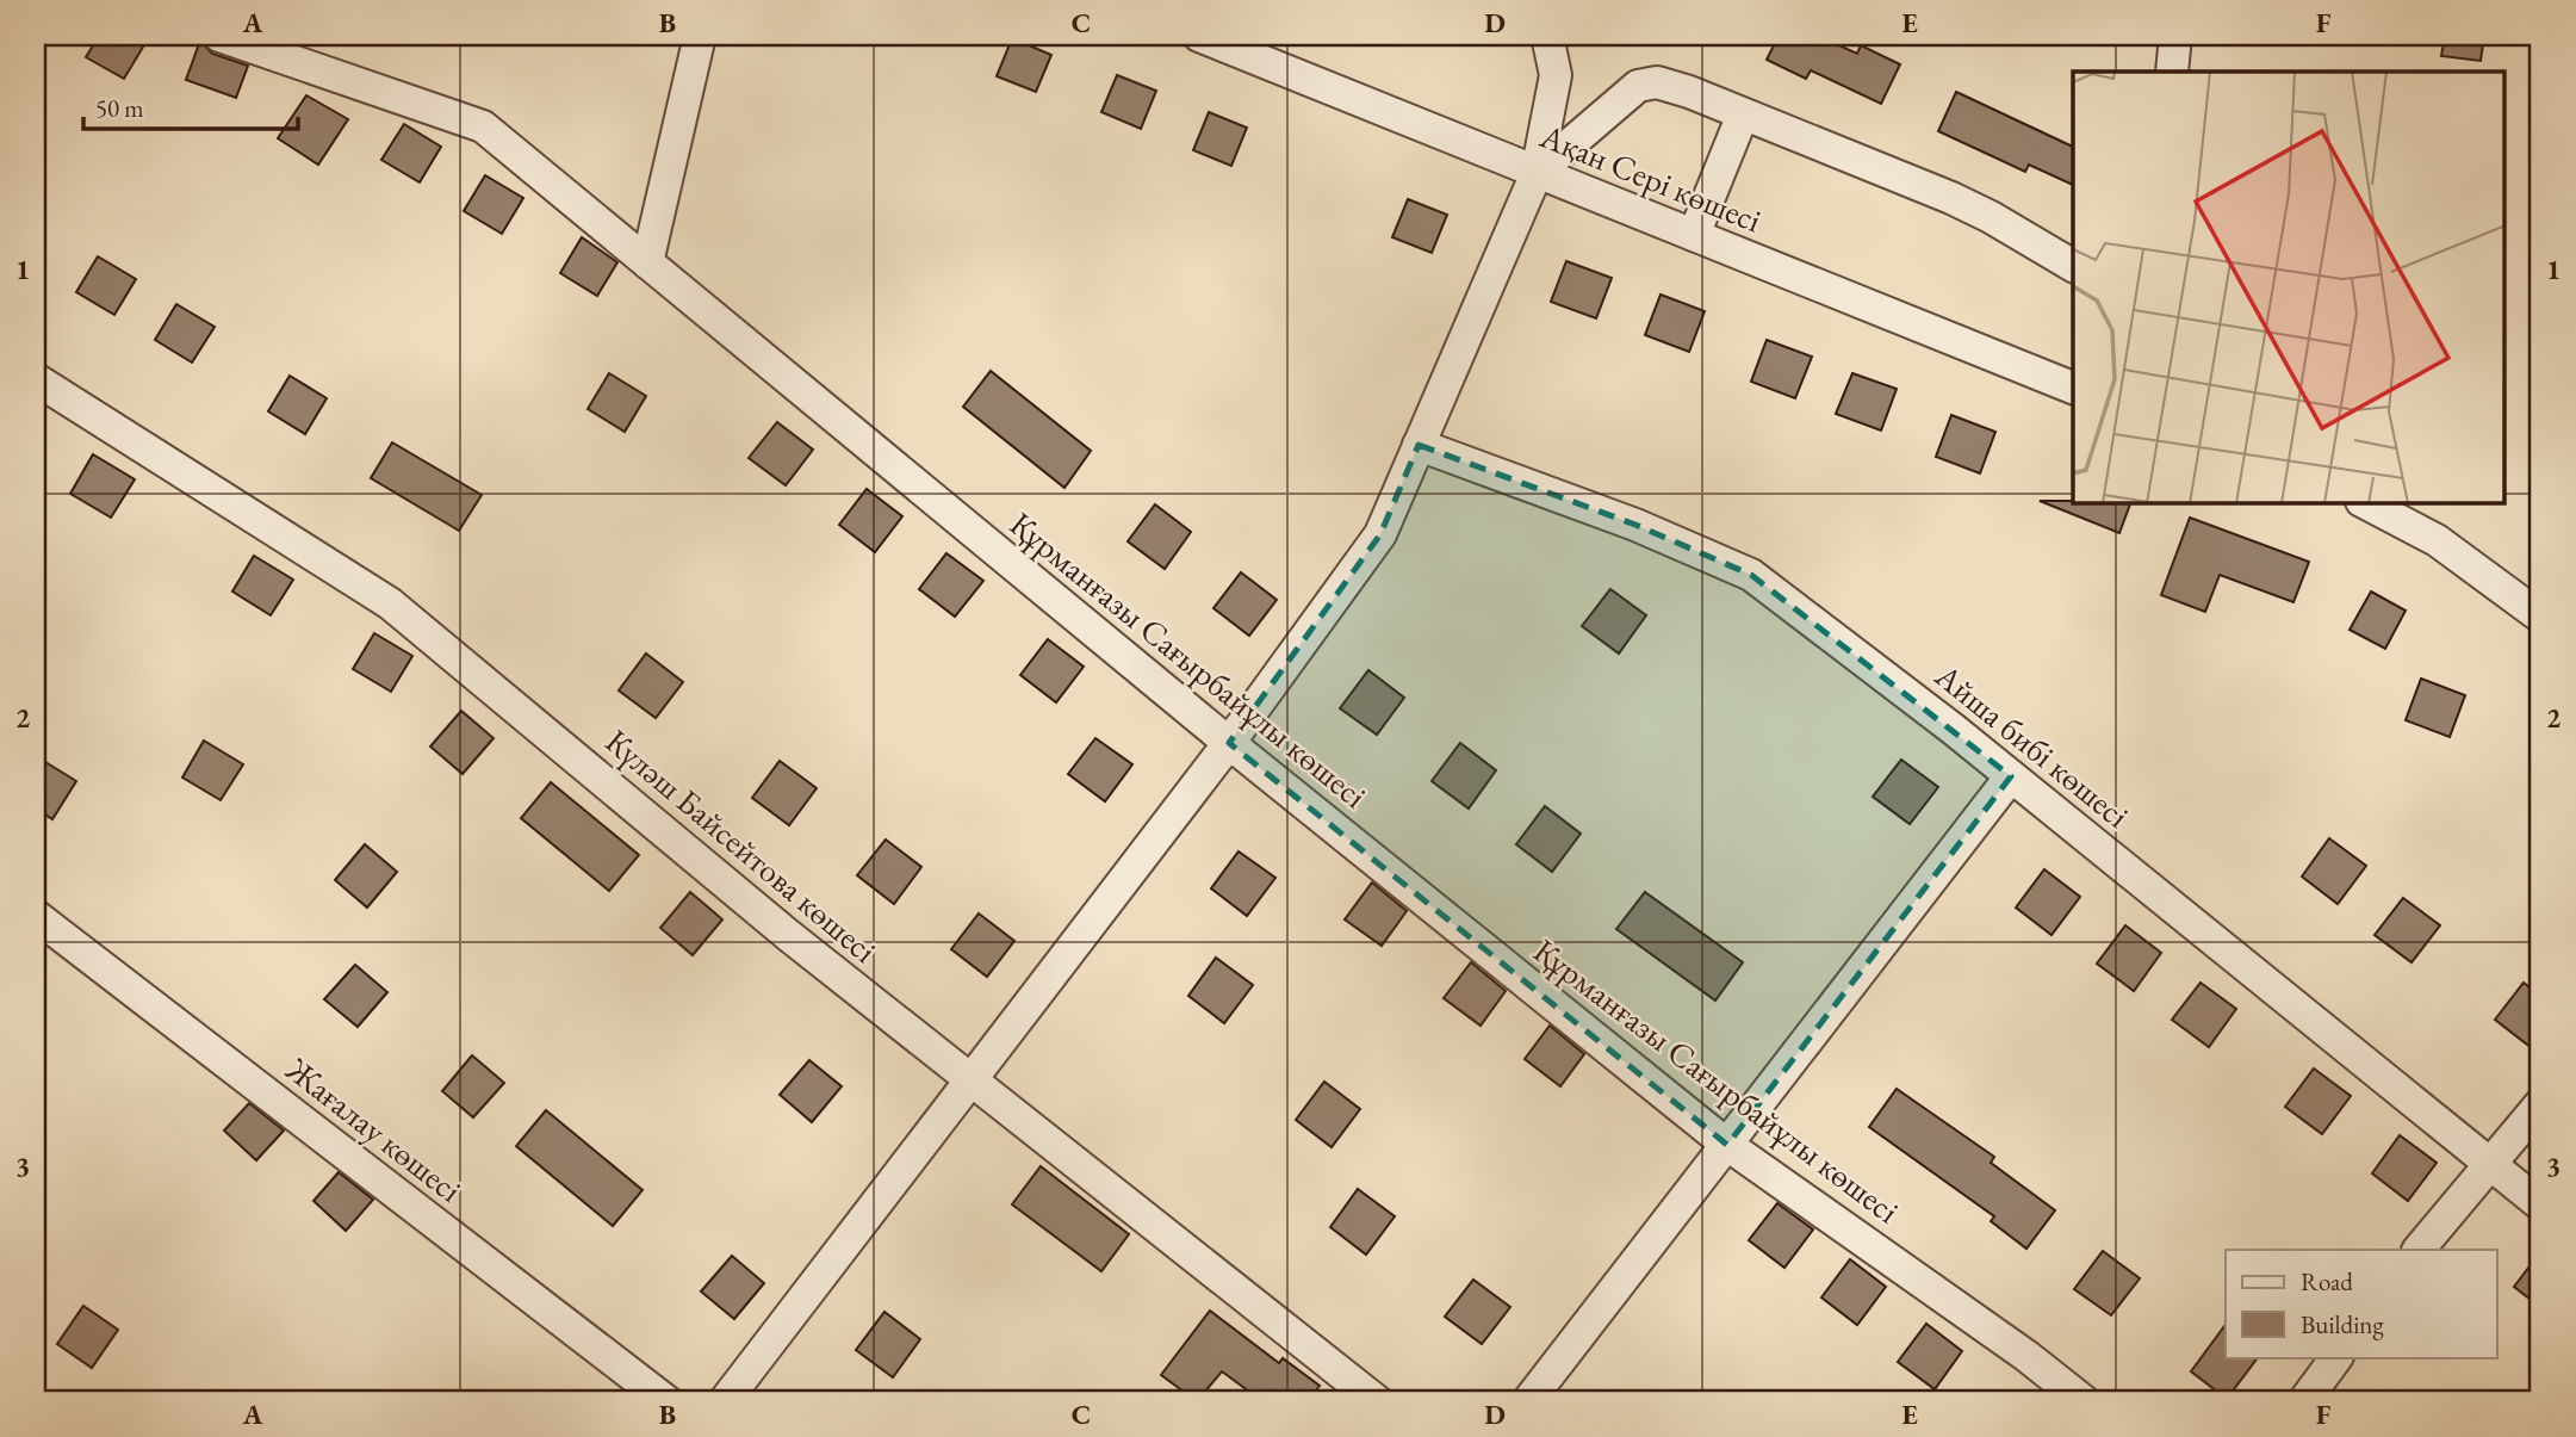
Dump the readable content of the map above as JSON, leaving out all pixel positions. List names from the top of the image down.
{
  "streets": {
    "street": [
      "Ақан Сері көшесі",
      "Құрманғазы Сағырбайұлы көшесі",
      "Айша бибі көшесі",
      "Күләш Байсейтова көшесі",
      "Жағалау көшесі"
    ]
  },
  "legend": ["Road", "Building"],
  "scale_bar": "50 m",
  "grid": {
    "columns": [
      "A",
      "B",
      "C",
      "D",
      "E",
      "F"
    ],
    "rows": ["1", "2", "3"]
  }
}
